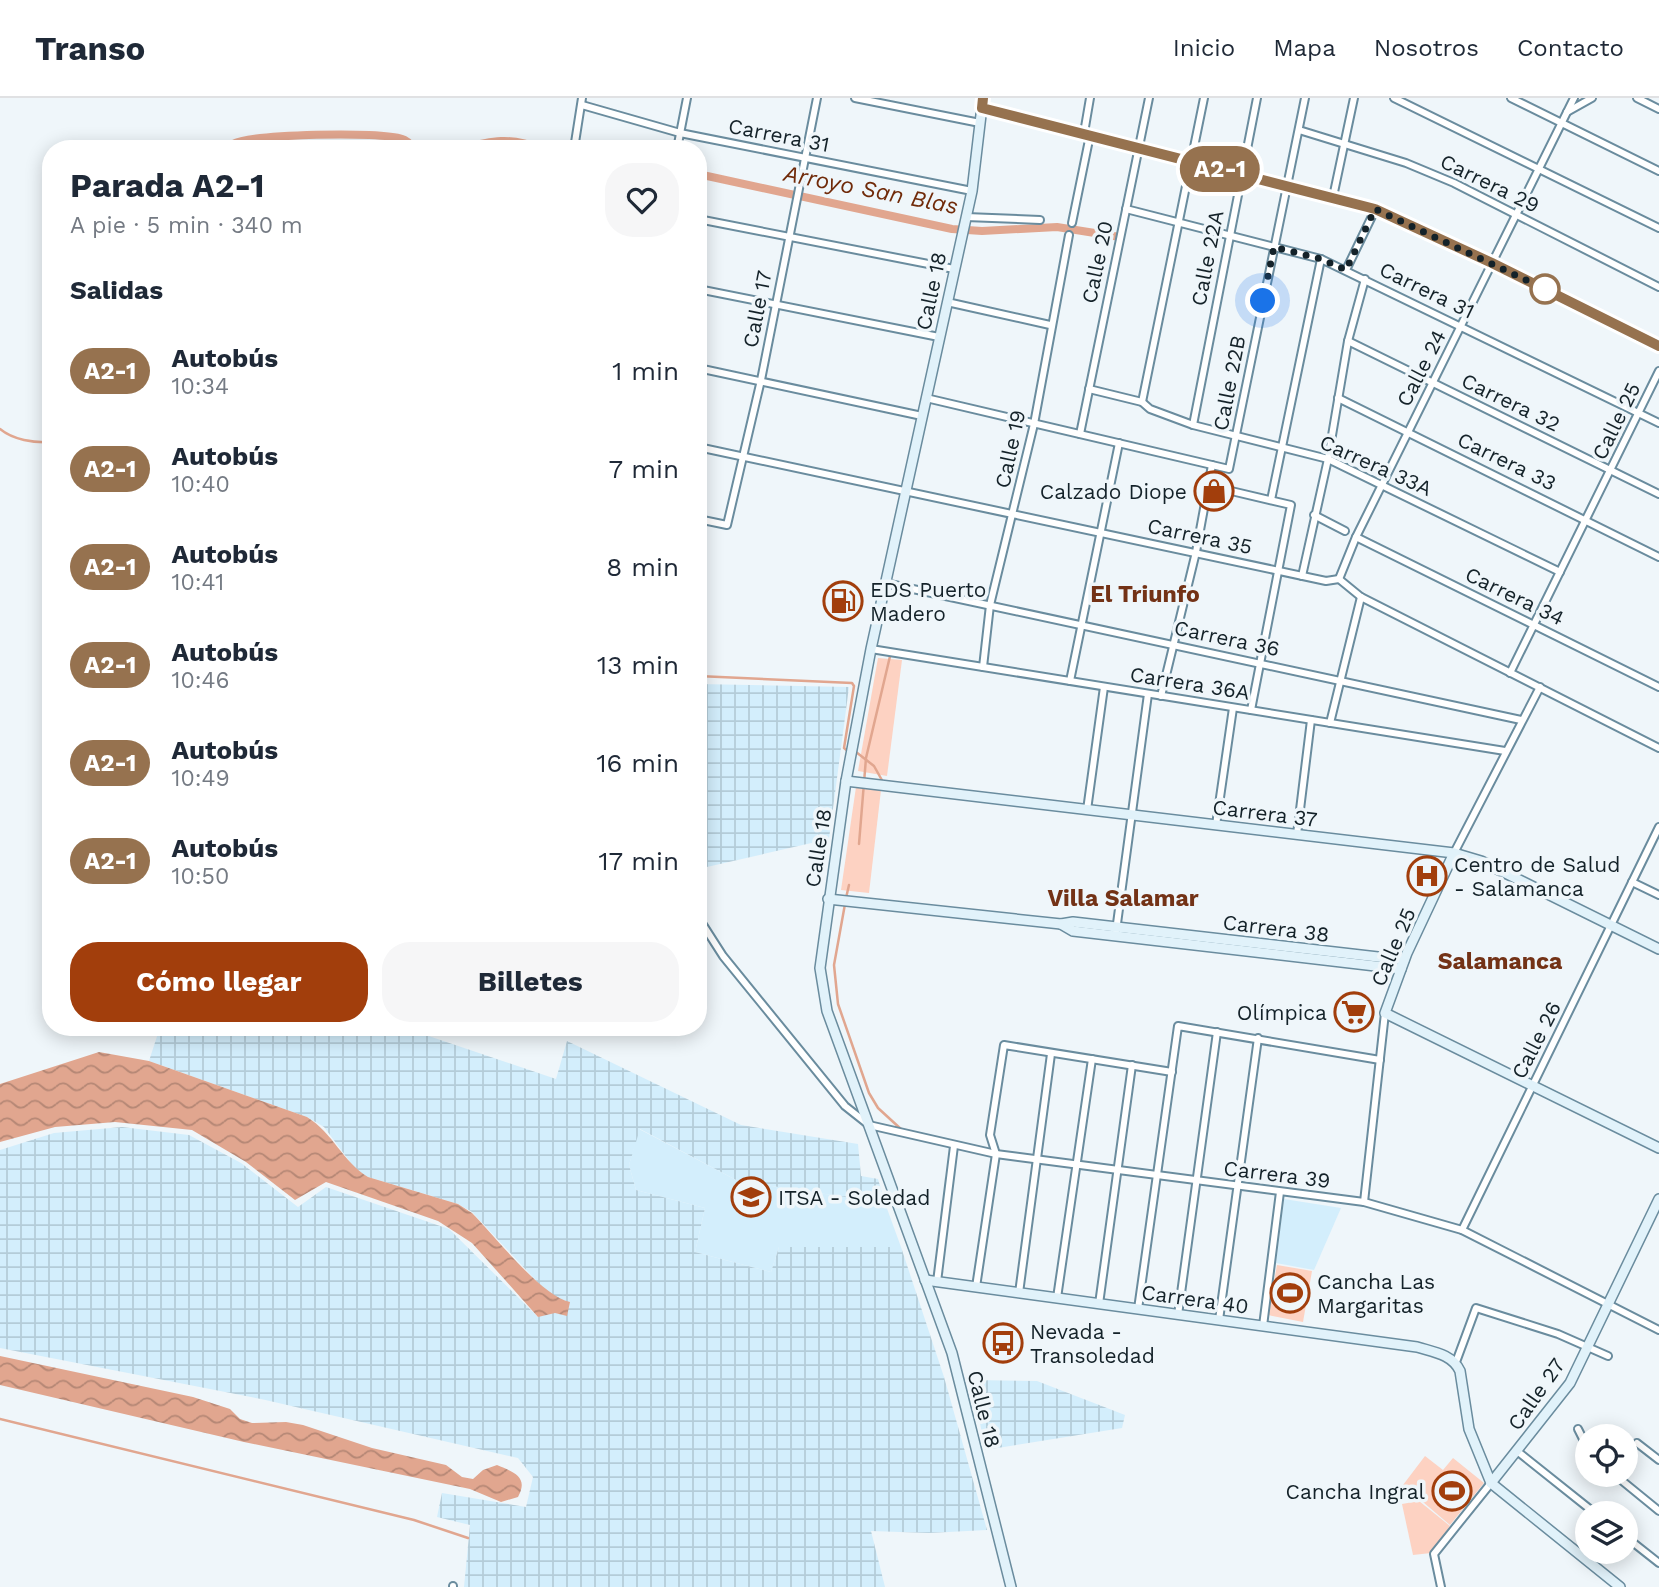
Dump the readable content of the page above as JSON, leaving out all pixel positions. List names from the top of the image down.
{
  "streets": {
    "street": [
      "Carrera 31",
      "Carrera 29",
      "Calle 22A",
      "Calle 20",
      "Calle 18",
      "Calle 17",
      "Calle 24",
      "Calle 22B",
      "Carrera 32",
      "Calle 25",
      "Calle 19",
      "Carrera 33",
      "Carrera 33A",
      "Carrera 35",
      "Carrera 34",
      "Carrera 36",
      "Carrera 36A",
      "Carrera 37",
      "Carrera 38",
      "Calle 26",
      "Carrera 39",
      "Carrera 40",
      "Calle 27"
    ]
  },
  "crossings": [
    ["Carrera 31", "Calle 22A"],
    ["Carrera 31", "Calle 20"],
    ["Carrera 31", "Calle 18"],
    ["Carrera 31", "Calle 17"],
    ["Carrera 31", "Calle 24"],
    ["Carrera 31", "Calle 22B"],
    ["Carrera 31", "Calle 25"],
    ["Carrera 29", "Calle 24"],
    ["Carrera 29", "Calle 22B"],
    ["Calle 22A", "Carrera 33A"],
    ["Calle 20", "Carrera 33A"],
    ["Calle 18", "Carrera 35"],
    ["Calle 18", "Carrera 36"],
    ["Calle 18", "Carrera 36A"],
    ["Calle 18", "Carrera 37"],
    ["Calle 18", "Carrera 38"],
    ["Calle 18", "Carrera 39"],
    ["Calle 18", "Carrera 40"],
    ["Calle 17", "Carrera 35"],
    ["Calle 24", "Carrera 32"],
    ["Calle 24", "Carrera 33"],
    ["Calle 24", "Carrera 33A"],
    ["Calle 24", "Carrera 35"],
    ["Calle 24", "Carrera 34"],
    ["Calle 22B", "Carrera 33A"],
    ["Carrera 32", "Calle 25"],
    ["Calle 25", "Carrera 33"],
    ["Calle 25", "Carrera 33A"],
    ["Calle 25", "Carrera 34"],
    ["Calle 25", "Carrera 36"],
    ["Calle 25", "Carrera 36A"],
    ["Calle 25", "Carrera 37"],
    ["Calle 25", "Carrera 38"],
    ["Calle 25", "Carrera 39"],
    ["Calle 19", "Carrera 35"],
    ["Calle 19", "Carrera 36"],
    ["Calle 19", "Carrera 36A"],
    ["Carrera 37", "Calle 26"],
    ["Calle 26", "Carrera 39"],
    ["Carrera 39", "Calle 27"]
  ],
  "districts": ["El Triunfo", "Villa Salamar", "Salamanca"],
  "water": ["Arroyo San Blas"],
  "places": {
    "shop": ["Calzado Diope"],
    "fuel station": ["EDS Puerto Madero"],
    "hospital": ["Centro de Salud - Salamanca"],
    "supermarket": ["Olímpica"],
    "school or university": ["ITSA - Soledad"],
    "sports": ["Cancha Las Margaritas", "Cancha Ingral"],
    "bus stop": ["Nevada - Transoledad"]
  },
  "lines": ["bus line A2-1"],
  "page": {
    "header": "Transo",
    "nav": [
      "Inicio",
      "Mapa",
      "Nosotros",
      "Contacto"
    ],
    "on_map": "A2-1",
    "heading": [
      ["Parada A2-1", "A pie · 5 min · 340 m"],
      "Salidas"
    ],
    "list": [
      {
        "mark": "A2-1",
        "name": "Autobús",
        "note": "10:34",
        "value": "1 min"
      },
      {
        "mark": "A2-1",
        "name": "Autobús",
        "note": "10:40",
        "value": "7 min"
      },
      {
        "mark": "A2-1",
        "name": "Autobús",
        "note": "10:41",
        "value": "8 min"
      },
      {
        "mark": "A2-1",
        "name": "Autobús",
        "note": "10:46",
        "value": "13 min"
      },
      {
        "mark": "A2-1",
        "name": "Autobús",
        "note": "10:49",
        "value": "16 min"
      },
      {
        "mark": "A2-1",
        "name": "Autobús",
        "note": "10:50",
        "value": "17 min"
      }
    ],
    "buttons": ["Cómo llegar", "Billetes"]
  }
}
